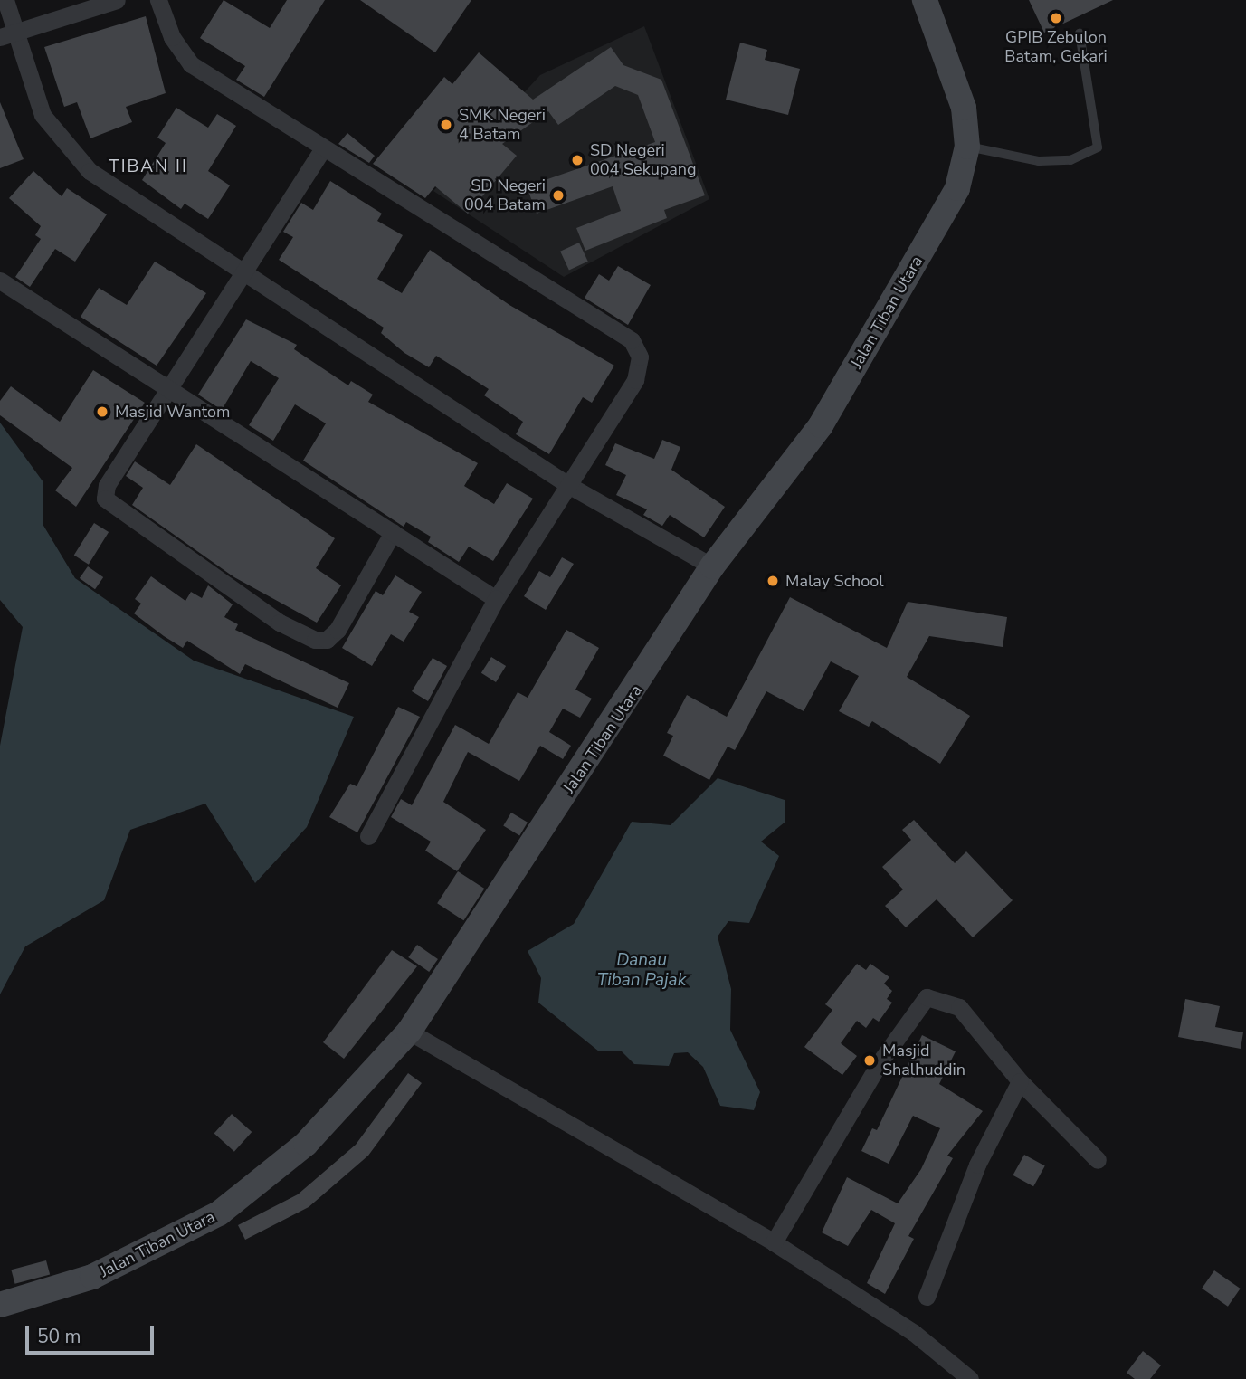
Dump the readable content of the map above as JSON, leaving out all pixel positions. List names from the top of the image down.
{
  "streets": {
    "street": ["Jalan Tiban Utara"]
  },
  "districts": ["TIBAN II"],
  "water": ["Danau Tiban Pajak"],
  "places": [
    "GPIB Zebulon Batam, Gekari",
    "SMK Negeri 4 Batam",
    "SD Negeri 004 Sekupang",
    "SD Negeri 004 Batam",
    "Masjid Wantom",
    "Malay School",
    "Masjid Shalhuddin"
  ],
  "scale_bar": "50 m"
}
